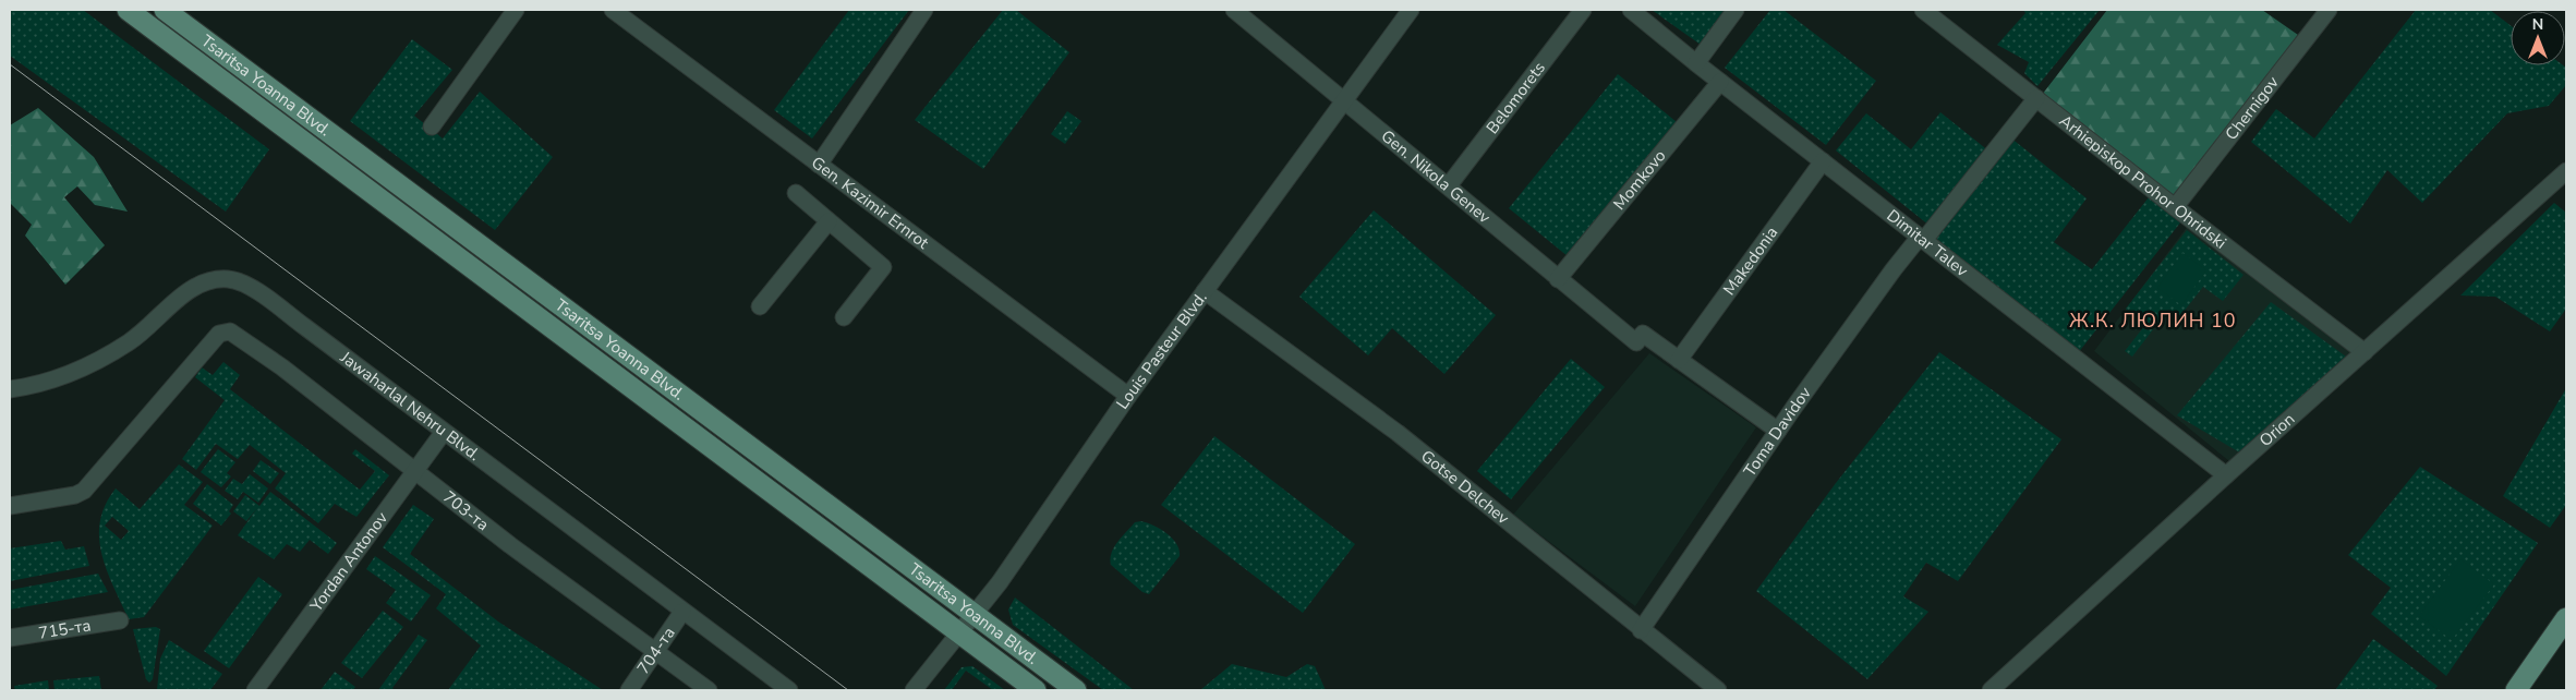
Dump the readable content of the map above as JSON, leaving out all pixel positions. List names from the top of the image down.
{
  "streets": {
    "main road": ["Tsaritsa Yoanna Blvd."],
    "street": [
      "Belomorets",
      "Chernigov",
      "Gen. Nikola Genev",
      "Momkovo",
      "Arhiepiskop Prohor Ohridski",
      "Gen. Kazimir Ernrot",
      "Dimitar Talev",
      "Makedonia",
      "Louis Pasteur Blvd.",
      "Jawaharlal Nehru Blvd.",
      "Orion",
      "Toma Davidov",
      "Gotse Delchev",
      "703-та",
      "Yordan Antonov",
      "715-та",
      "704-та"
    ]
  },
  "crossings": [
    ["Tsaritsa Yoanna Blvd.", "Louis Pasteur Blvd."],
    ["Belomorets", "Gen. Nikola Genev"],
    ["Chernigov", "Arhiepiskop Prohor Ohridski"],
    ["Gen. Nikola Genev", "Momkovo"],
    ["Gen. Nikola Genev", "Makedonia"],
    ["Gen. Nikola Genev", "Louis Pasteur Blvd."],
    ["Momkovo", "Dimitar Talev"],
    ["Arhiepiskop Prohor Ohridski", "Orion"],
    ["Arhiepiskop Prohor Ohridski", "Toma Davidov"],
    ["Gen. Kazimir Ernrot", "Louis Pasteur Blvd."],
    ["Dimitar Talev", "Makedonia"],
    ["Dimitar Talev", "Orion"],
    ["Dimitar Talev", "Toma Davidov"],
    ["Louis Pasteur Blvd.", "Gotse Delchev"],
    ["Jawaharlal Nehru Blvd.", "Yordan Antonov"],
    ["Jawaharlal Nehru Blvd.", "704-та"],
    ["Toma Davidov", "Gotse Delchev"],
    ["703-та", "Yordan Antonov"],
    ["703-та", "704-та"]
  ],
  "districts": ["Ж.К. ЛЮЛИН 10"],
  "north": "top"
}
